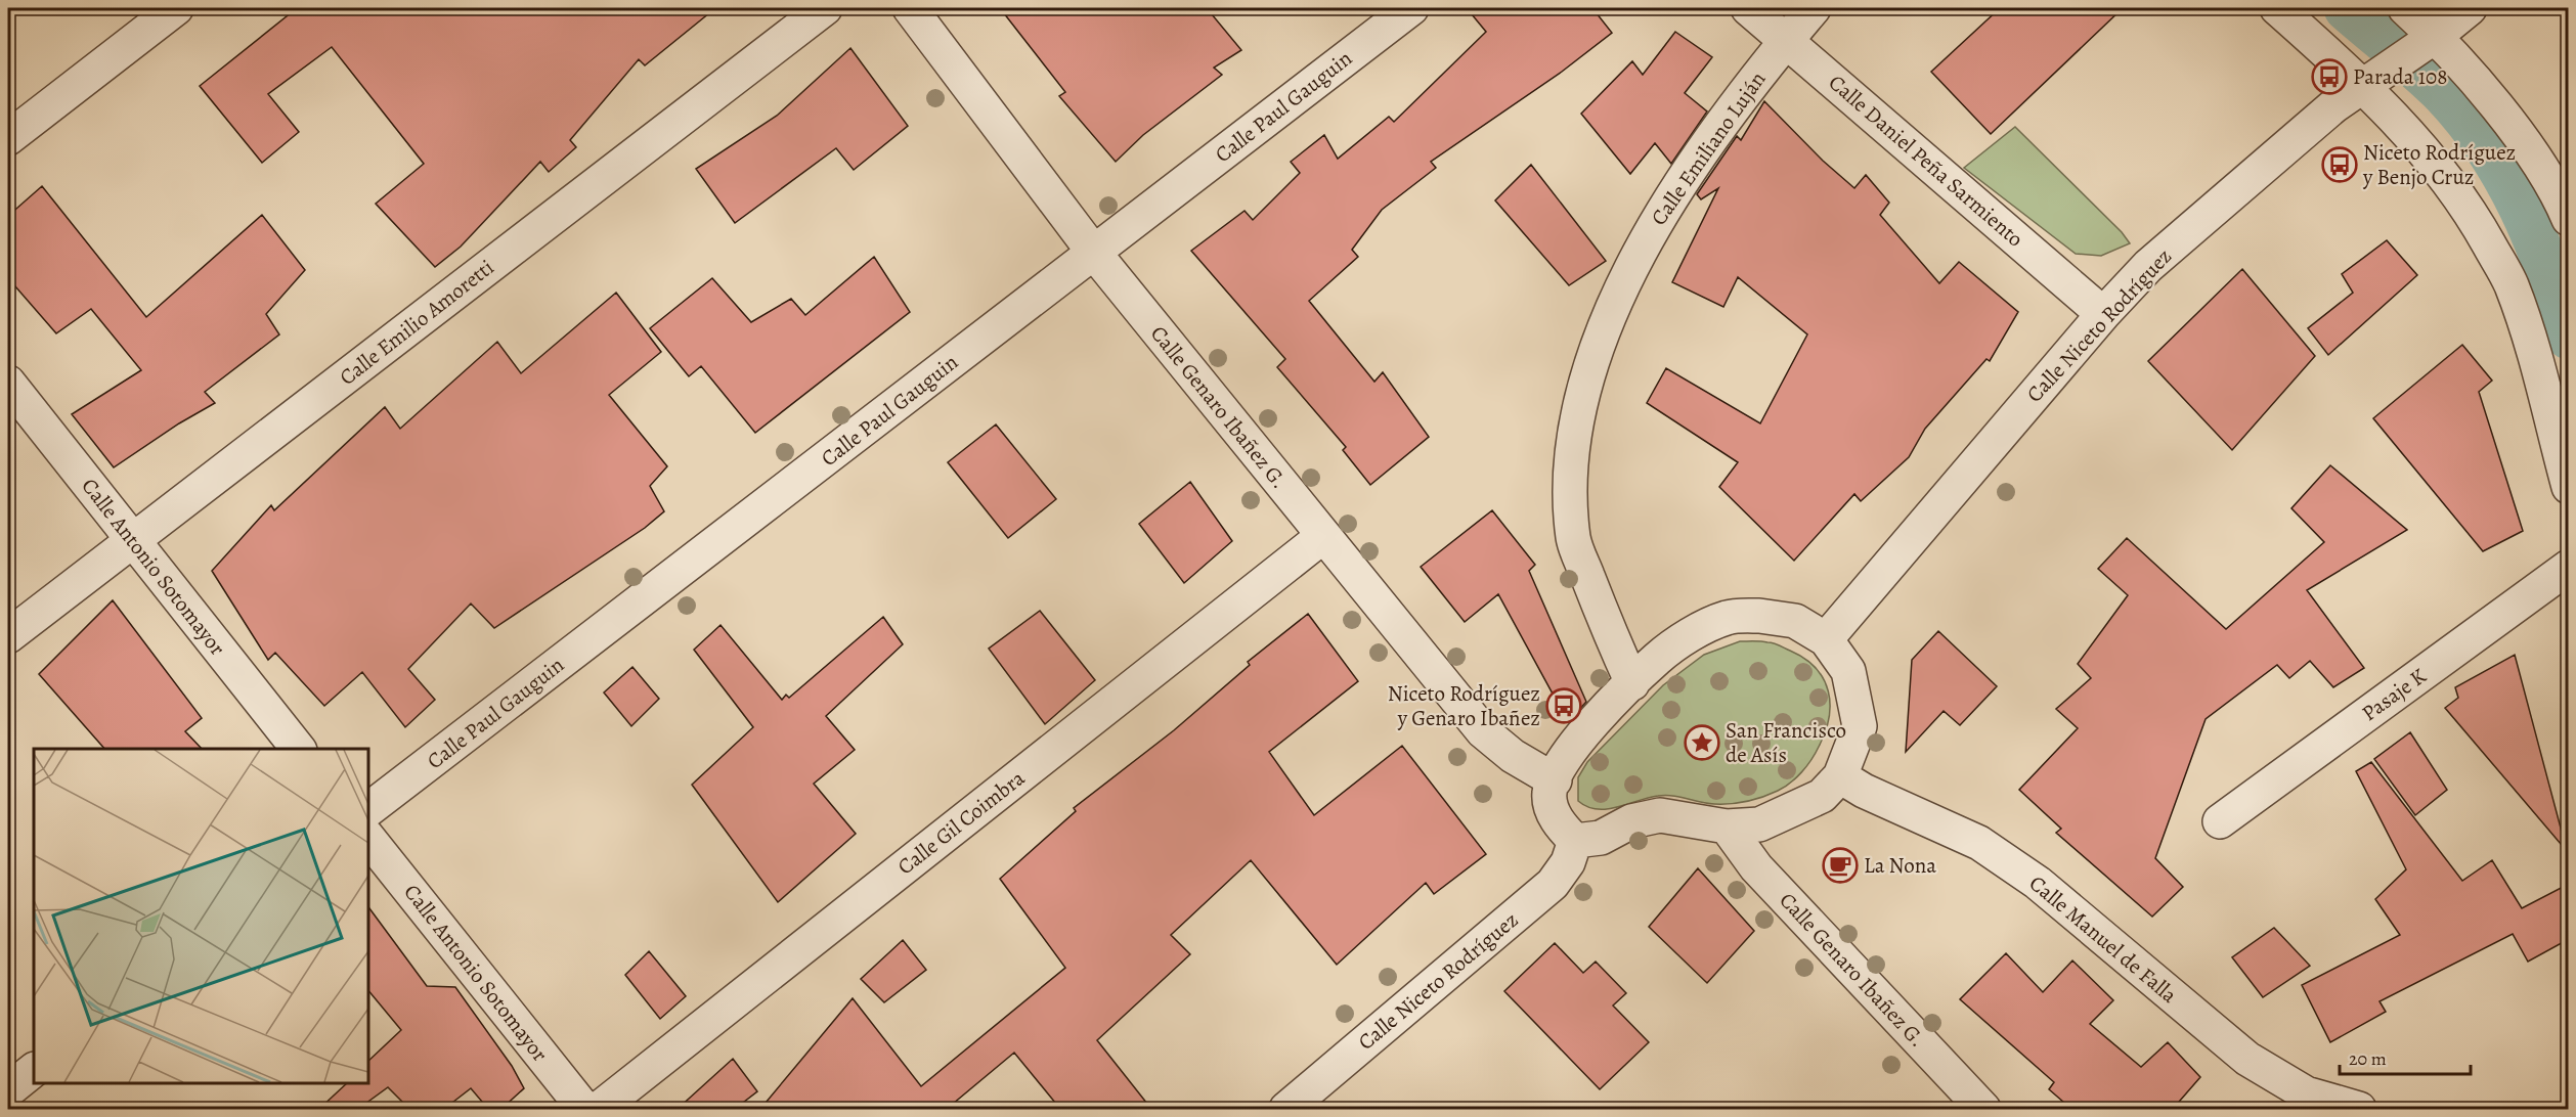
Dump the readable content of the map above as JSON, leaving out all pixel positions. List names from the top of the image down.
{
  "streets": {
    "street": [
      "Calle Paul Gauguin",
      "Calle Emiliano Luján",
      "Calle Daniel Peña Sarmiento",
      "Calle Emilio Amoretti",
      "Calle Niceto Rodríguez",
      "Calle Genaro Ibañez G.",
      "Calle Antonio Sotomayor",
      "Pasaje K",
      "Calle Gil Coimbra",
      "Calle Manuel de Falla"
    ]
  },
  "crossings": [
    ["Calle Paul Gauguin", "Calle Genaro Ibañez G."],
    ["Calle Emiliano Luján", "Calle Daniel Peña Sarmiento"],
    ["Calle Daniel Peña Sarmiento", "Calle Niceto Rodríguez"],
    ["Calle Emilio Amoretti", "Calle Antonio Sotomayor"],
    ["Calle Genaro Ibañez G.", "Calle Gil Coimbra"]
  ],
  "places": {
    "bus stop": ["Parada 108", "Niceto Rodríguez y Benjo Cruz", "Niceto Rodríguez y Genaro Ibañez"],
    "place": ["San Francisco de Asís"],
    "cafe": ["La Nona"]
  },
  "scale_bar": "20 m"
}
